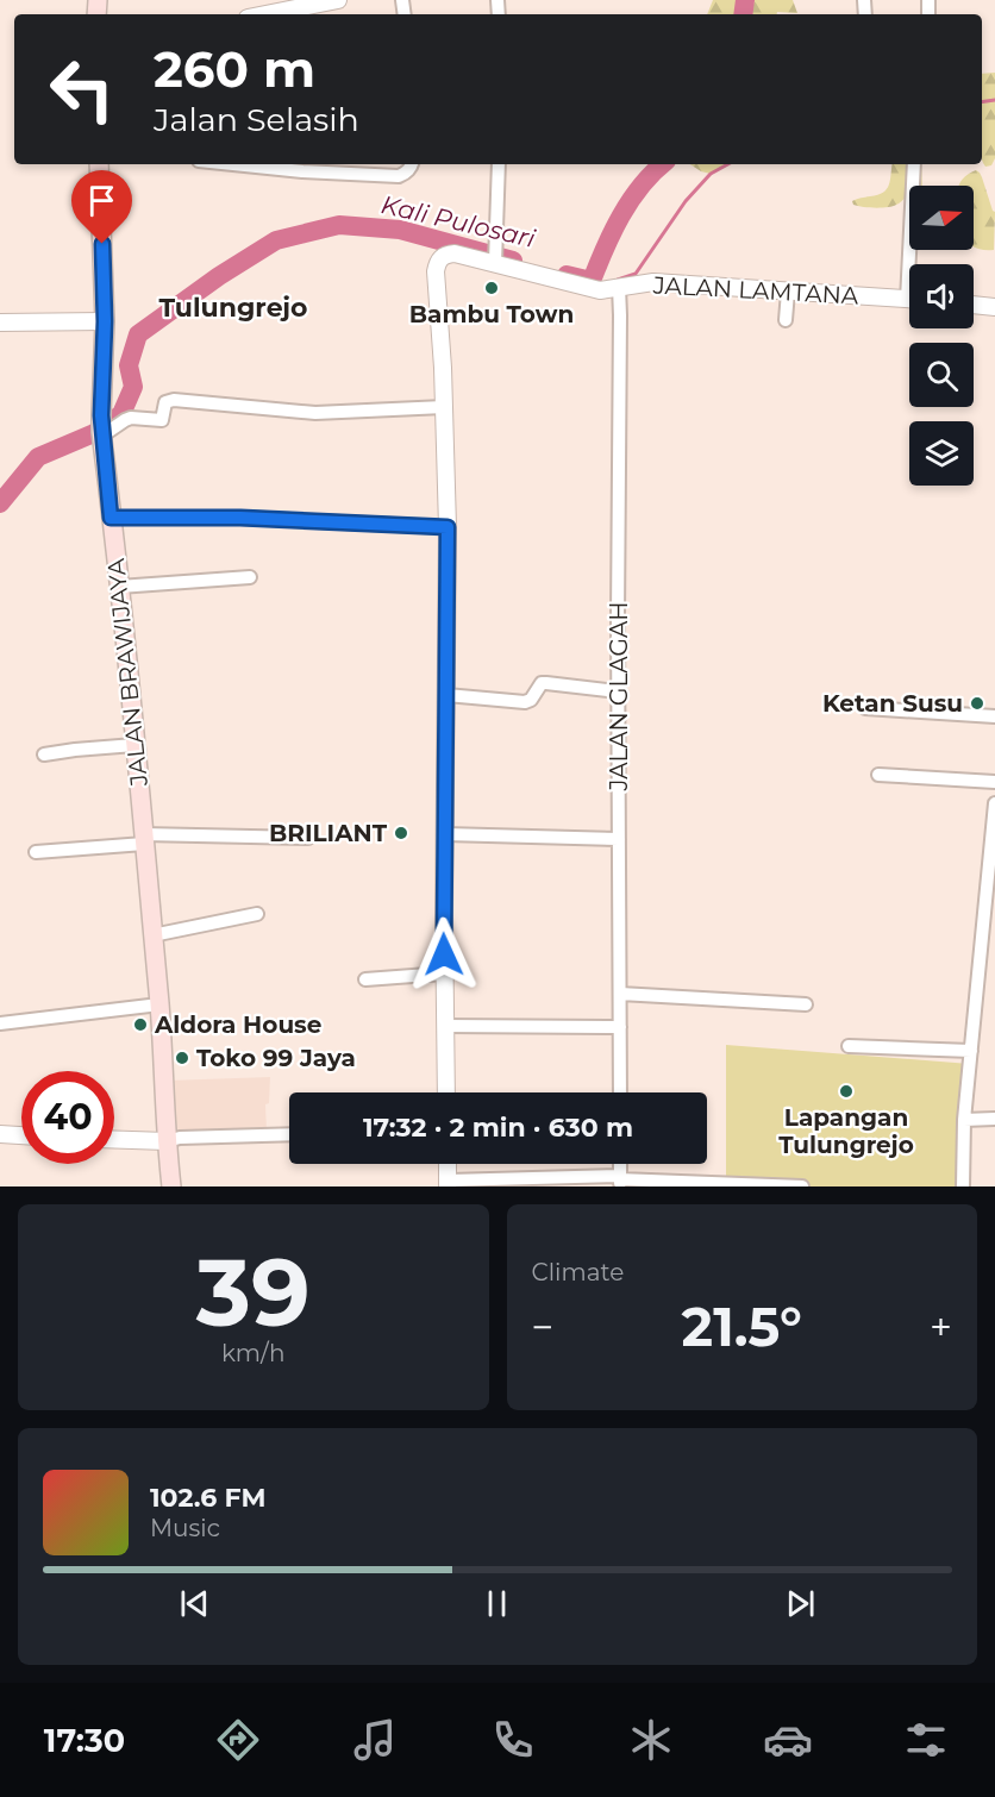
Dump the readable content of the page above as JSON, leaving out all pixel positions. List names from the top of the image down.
{
  "streets": {
    "main road": ["JALAN BRAWIJAYA"],
    "street": ["JALAN LAMTANA", "JALAN GLAGAH"]
  },
  "crossings": [
    ["JALAN LAMTANA", "JALAN GLAGAH"]
  ],
  "districts": ["Tulungrejo"],
  "water": ["Kali Pulosari"],
  "places": [
    "Bambu Town",
    "Ketan Susu",
    "BRILIANT",
    "Aldora House",
    "Toko 99 Jaya",
    "Lapangan Tulungrejo"
  ],
  "north": "right",
  "page": {
    "turn": ["260 m", "Jalan Selasih"],
    "limit": "40",
    "trip": "17:32 · 2 min · 630 m",
    "tile": [
      ["39", "km/h"],
      "Climate"
    ],
    "heat": ["−", "21.5°", "+"],
    "song": ["102.6 FM", "Music"],
    "tabs": "17:30"
  }
}
